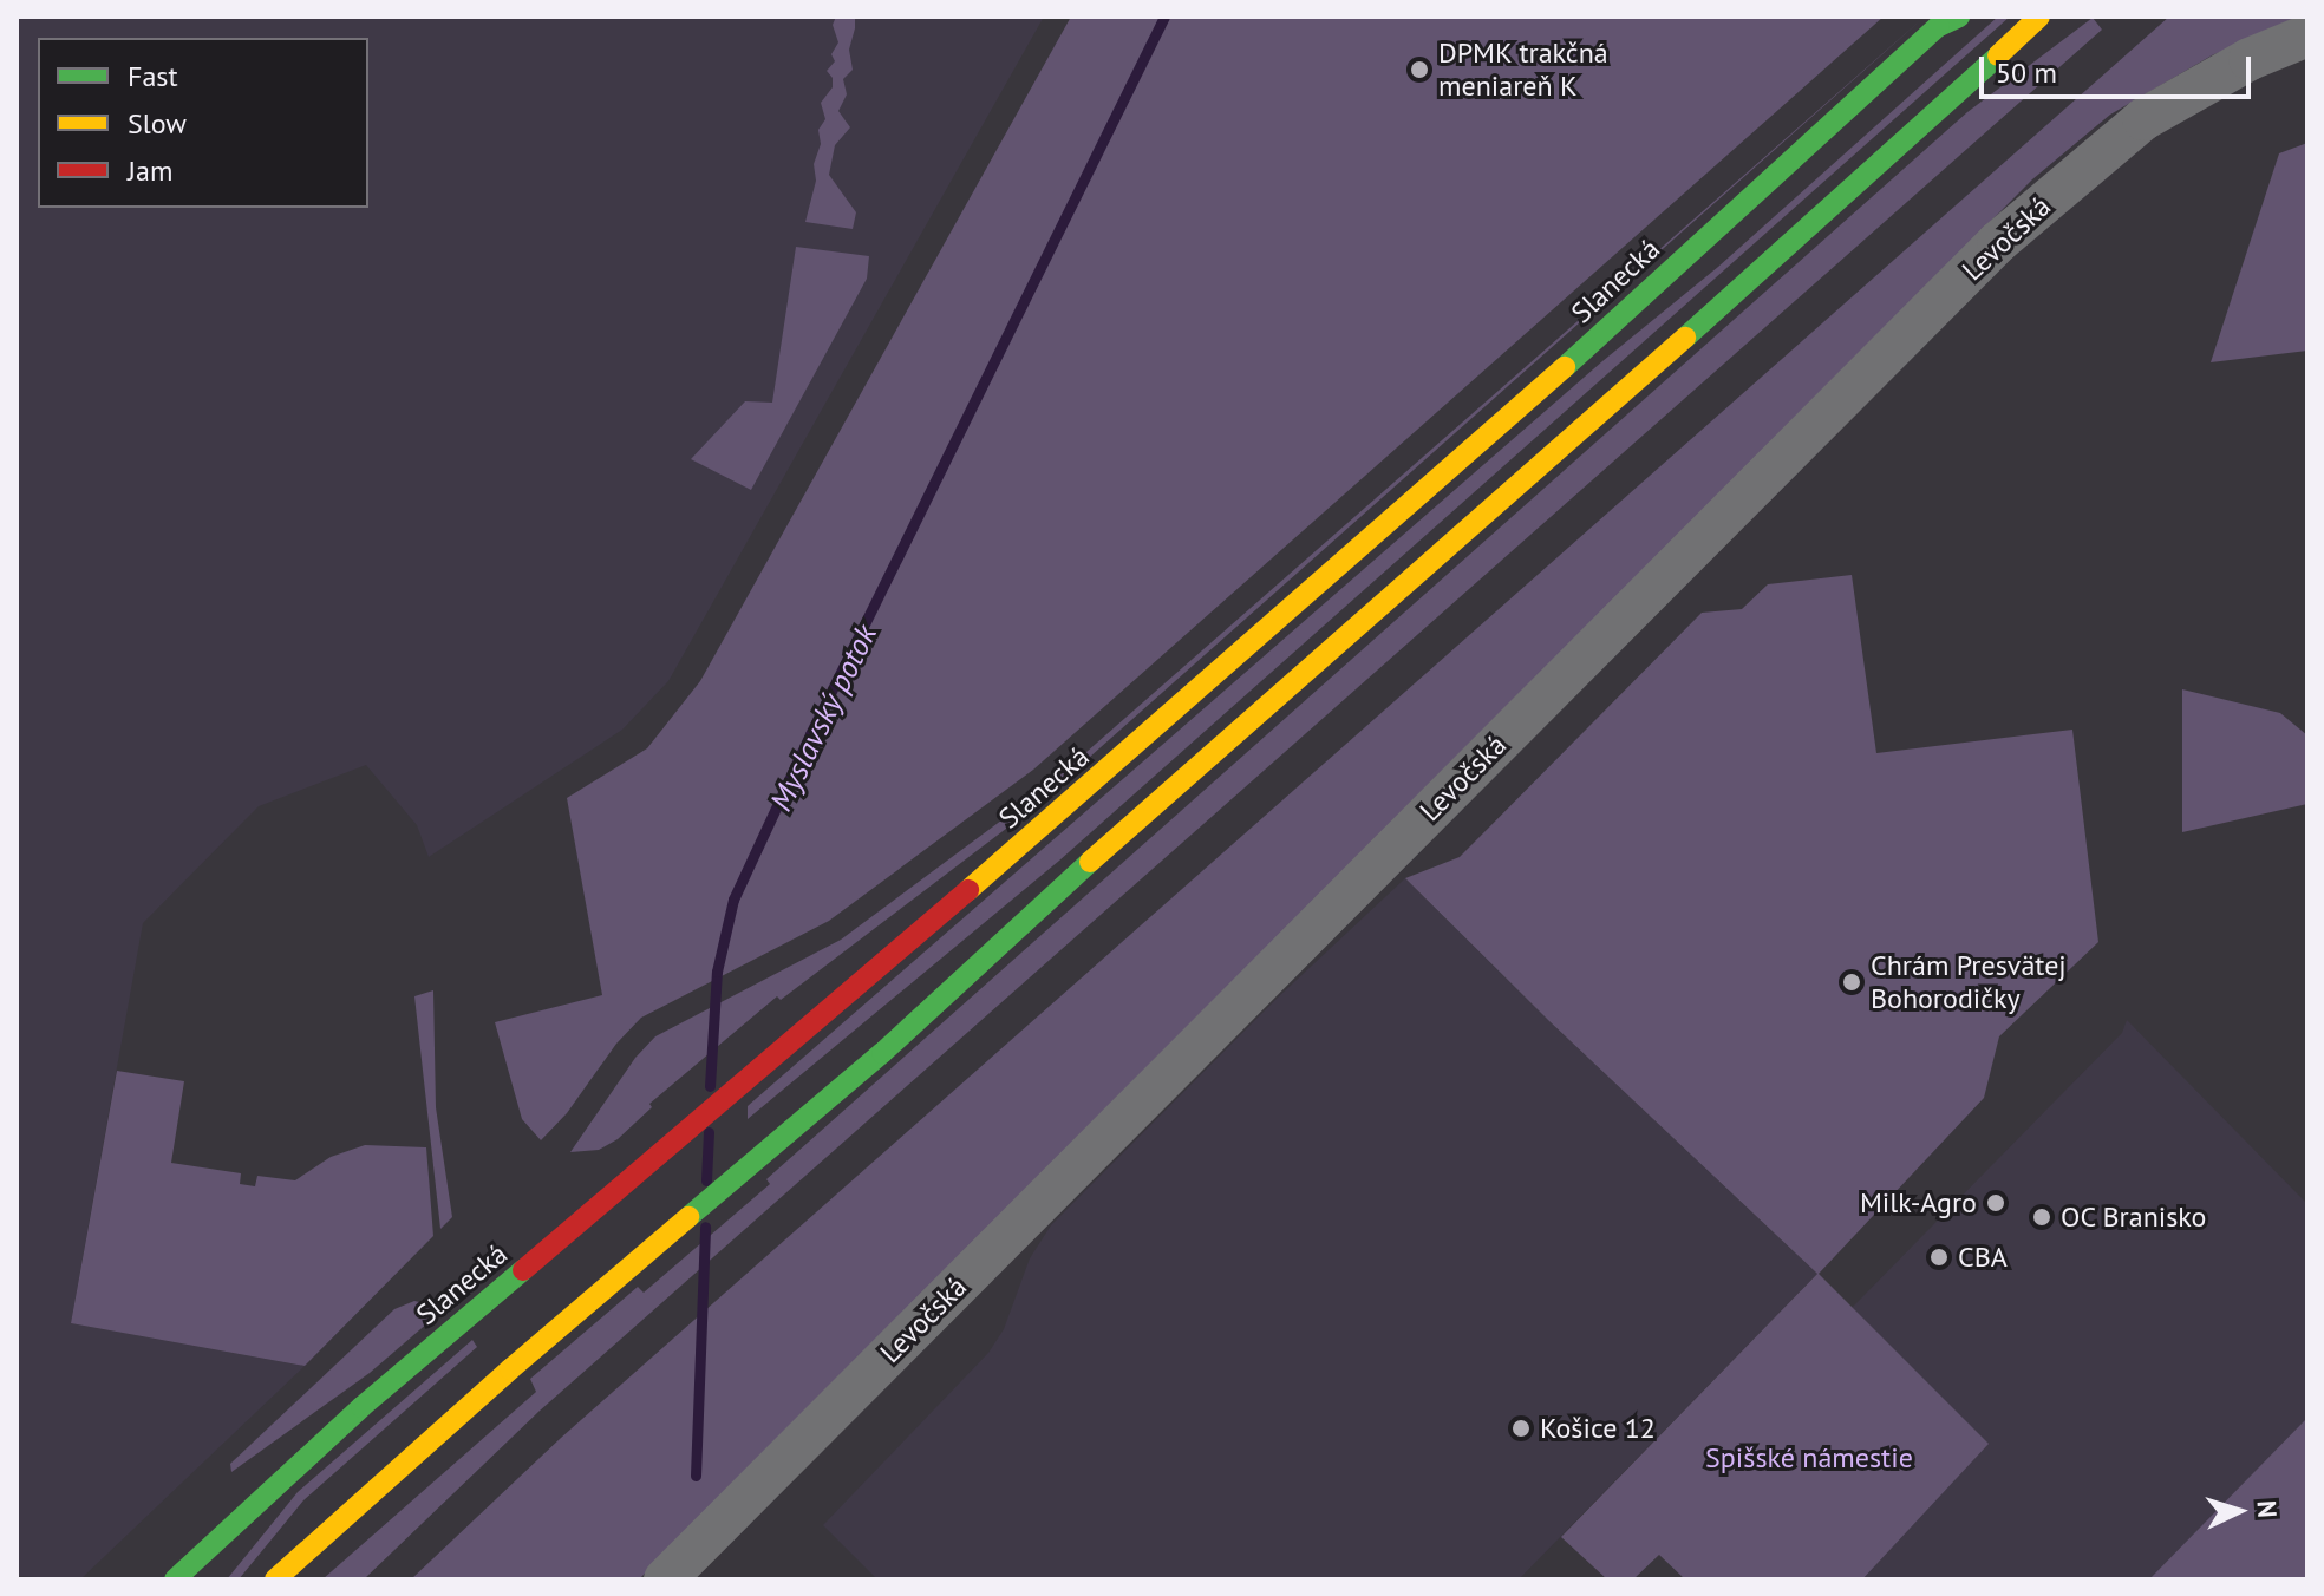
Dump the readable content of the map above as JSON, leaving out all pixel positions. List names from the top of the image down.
{
  "streets": {
    "main road": ["Slanecká"],
    "street": ["Levočská"]
  },
  "water": ["Myslavský potok"],
  "parks": ["Spišské námestie"],
  "places": [
    "DPMK trakčná meniareň K",
    "Chrám Presvätej Bohorodičky",
    "Milk-Agro",
    "OC Branisko",
    "CBA",
    "Košice 12"
  ],
  "legend": ["Fast", "Slow", "Jam"],
  "scale_bar": "50 m",
  "north": "right"
}
